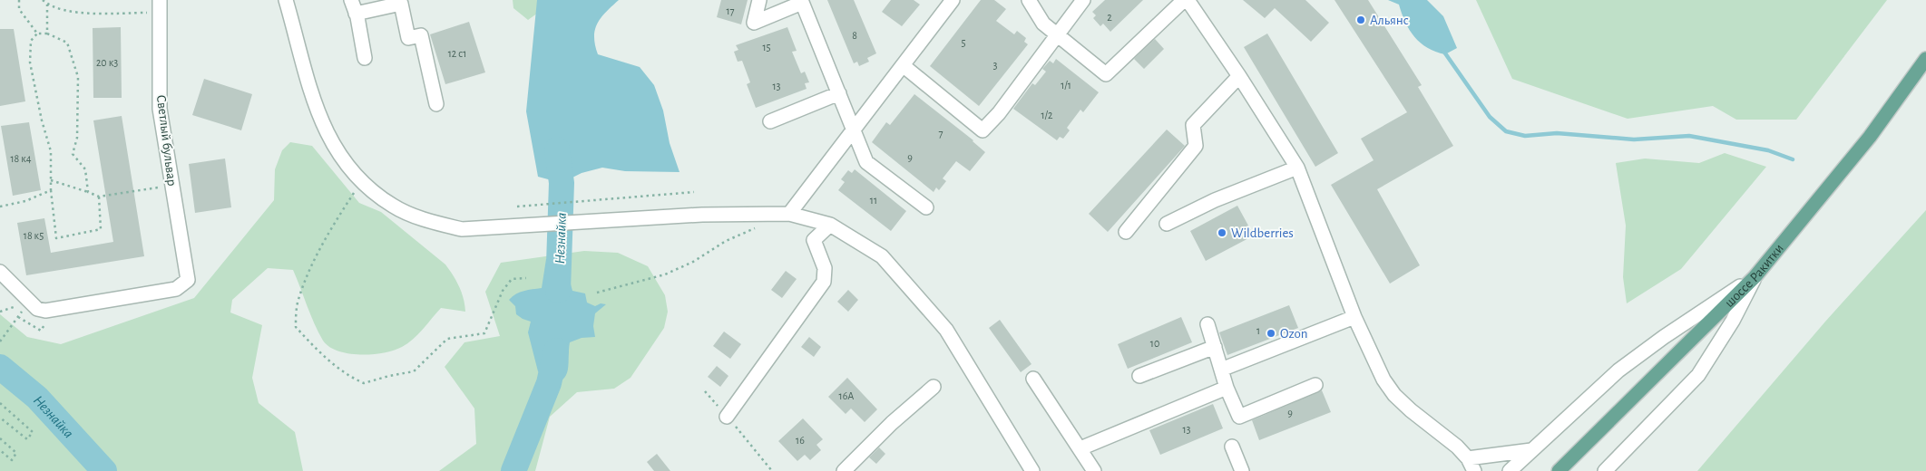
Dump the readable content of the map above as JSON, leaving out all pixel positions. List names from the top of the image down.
{
  "streets": {
    "main road": ["шоссе Ракитки"],
    "street": ["Светлый бульвар"]
  },
  "water": ["Незнайка"],
  "places": ["Альянс", "Wildberries", "Ozon"],
  "house_numbers": [
    "17",
    "2",
    "8",
    "5",
    "15",
    "12 с1",
    "20 к3",
    "3",
    "1/1",
    "13",
    "1/2",
    "7",
    "9",
    "18 к4",
    "11",
    "18 к5",
    "1",
    "10",
    "16А",
    "9",
    "13",
    "16"
  ]
}
